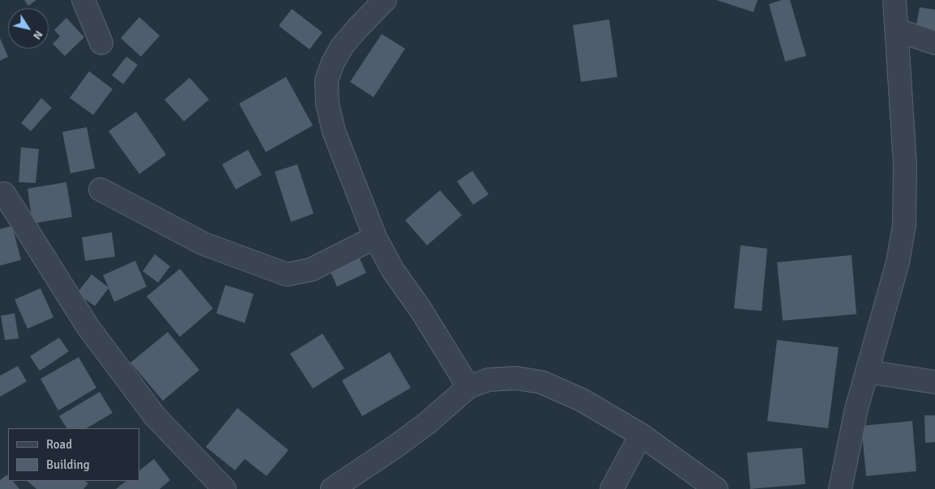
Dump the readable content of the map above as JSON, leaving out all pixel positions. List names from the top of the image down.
{
  "legend": ["Road", "Building"],
  "north": "bottom right"
}
